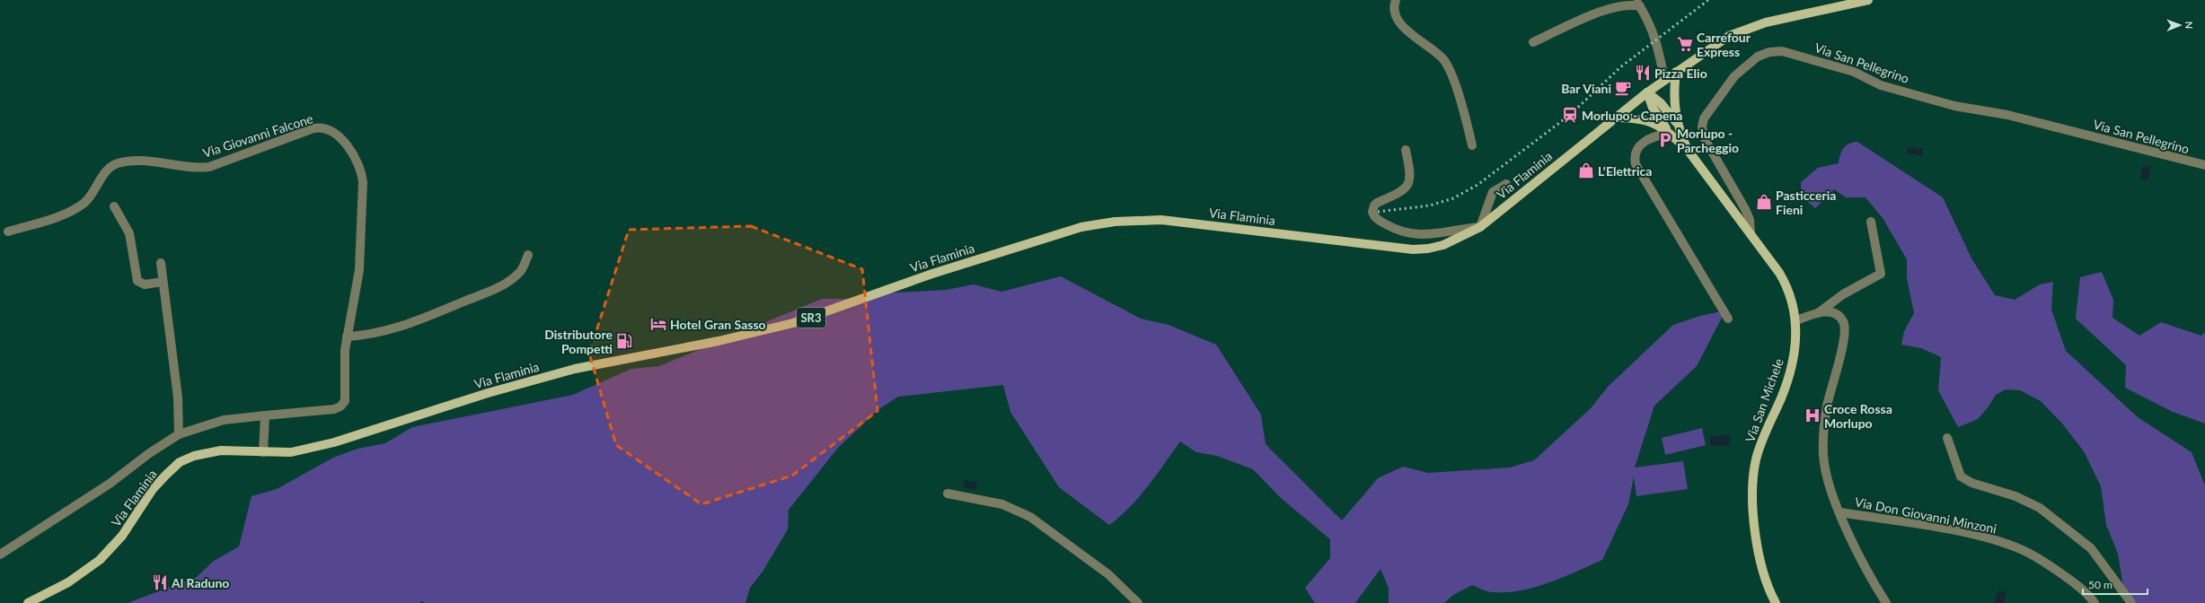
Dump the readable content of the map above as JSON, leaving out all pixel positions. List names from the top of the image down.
{
  "streets": {
    "main road": ["Via Flaminia", "SR3", "Via San Michele"],
    "street": ["Via San Pellegrino", "Via Giovanni Falcone", "Via Don Giovanni Minzoni"]
  },
  "crossings": [
    ["Via San Pellegrino", "Via San Michele"]
  ],
  "places": {
    "supermarket": ["Carrefour Express"],
    "restaurant": ["Pizza Elio", "Al Raduno"],
    "cafe": ["Bar Viani"],
    "station": ["Morlupo - Capena"],
    "parking": ["Morlupo - Parcheggio"],
    "shop": ["L‘Elettrica", "Pasticceria Fieni"],
    "hotel": ["Hotel Gran Sasso"],
    "fuel station": ["Distributore Pompetti"],
    "hospital": ["Croce Rossa Morlupo"]
  },
  "scale_bar": "50 m",
  "north": "right"
}
